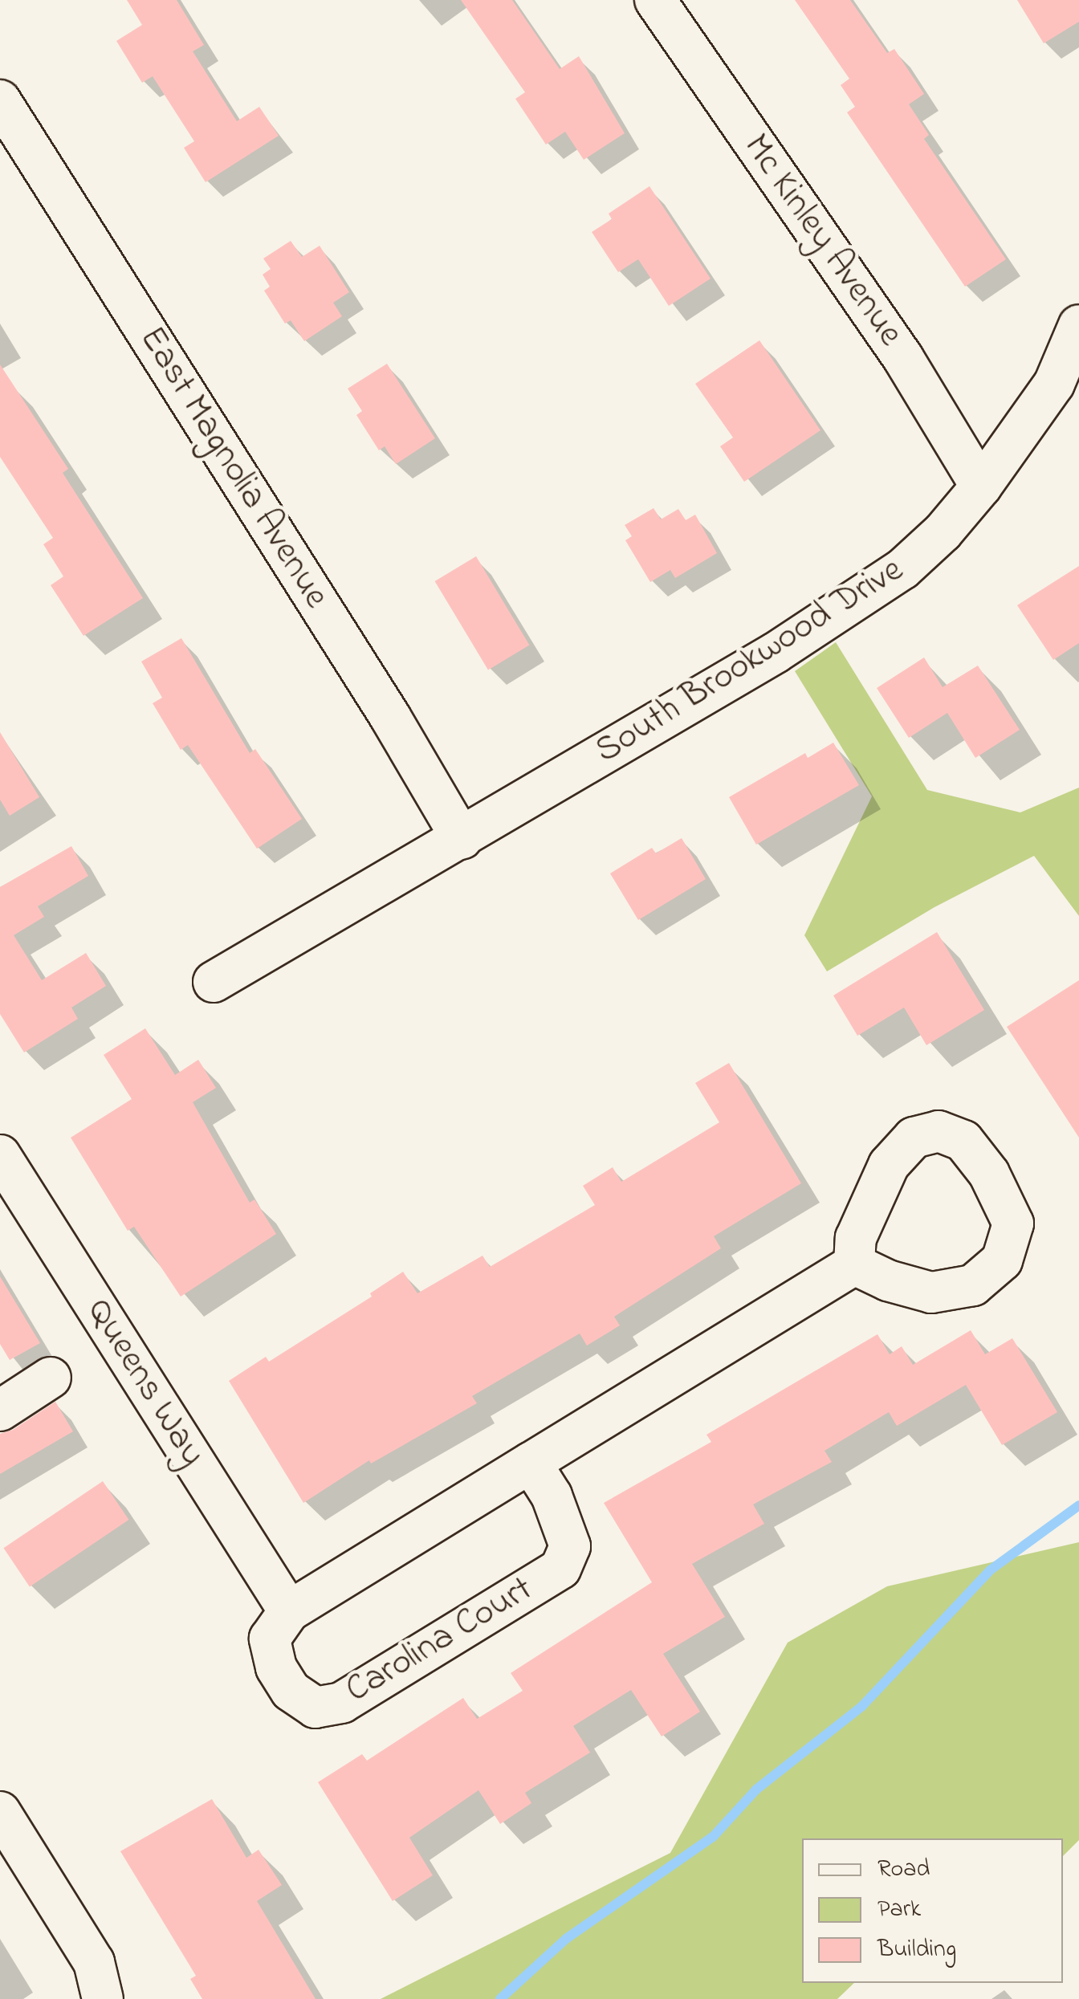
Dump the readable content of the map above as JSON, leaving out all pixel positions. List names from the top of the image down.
{
  "streets": {
    "street": [
      "Mc Kinley Avenue",
      "East Magnolia Avenue",
      "South Brookwood Drive",
      "Queens Way",
      "Carolina Court"
    ]
  },
  "crossings": [
    ["Mc Kinley Avenue", "South Brookwood Drive"],
    ["East Magnolia Avenue", "South Brookwood Drive"],
    ["Queens Way", "Carolina Court"]
  ],
  "legend": ["Road", "Park", "Building"]
}
